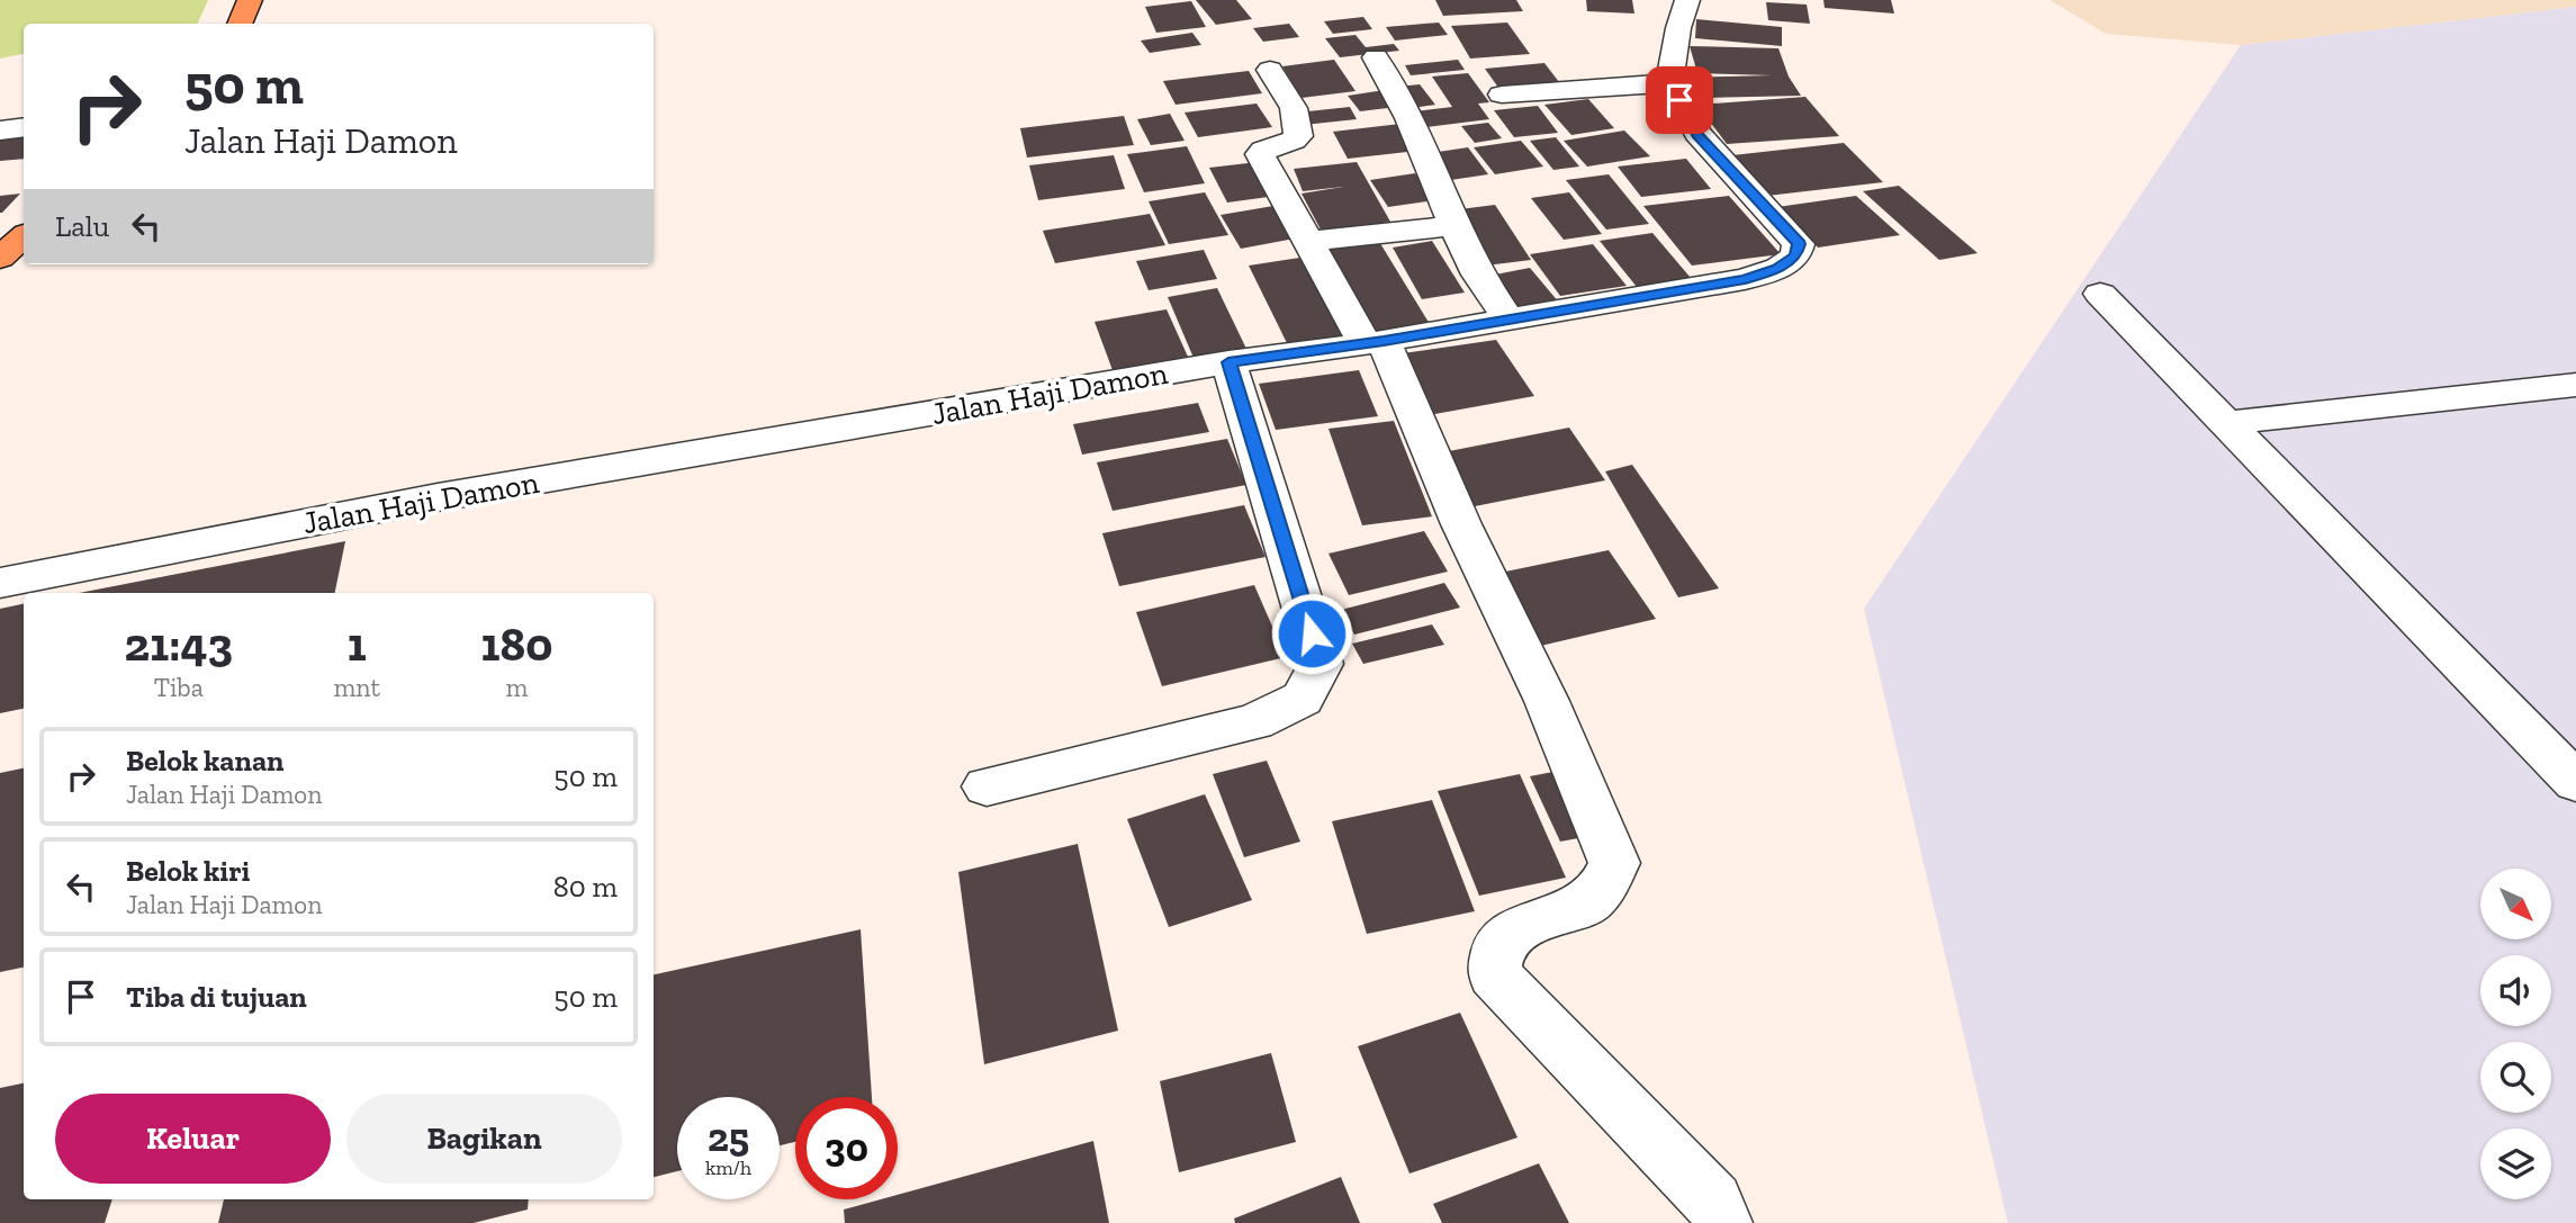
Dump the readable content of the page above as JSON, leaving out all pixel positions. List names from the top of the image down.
{
  "streets": {
    "street": ["Jalan Haji Damon"]
  },
  "north": "bottom right",
  "page": {
    "turn": ["50 m", "Jalan Haji Damon"],
    "then": "Lalu",
    "eta": [
      "21:43",
      "Tiba",
      "1",
      "mnt",
      "180",
      "m"
    ],
    "list": [
      {
        "name": "Belok kanan",
        "note": "Jalan Haji Damon",
        "value": "50 m"
      },
      {
        "name": "Belok kiri",
        "note": "Jalan Haji Damon",
        "value": "80 m"
      },
      {
        "name": "Tiba di tujuan",
        "value": "50 m"
      }
    ],
    "buttons": ["Keluar", "Bagikan"],
    "speed": "25 km/h",
    "limit": "30"
  }
}
